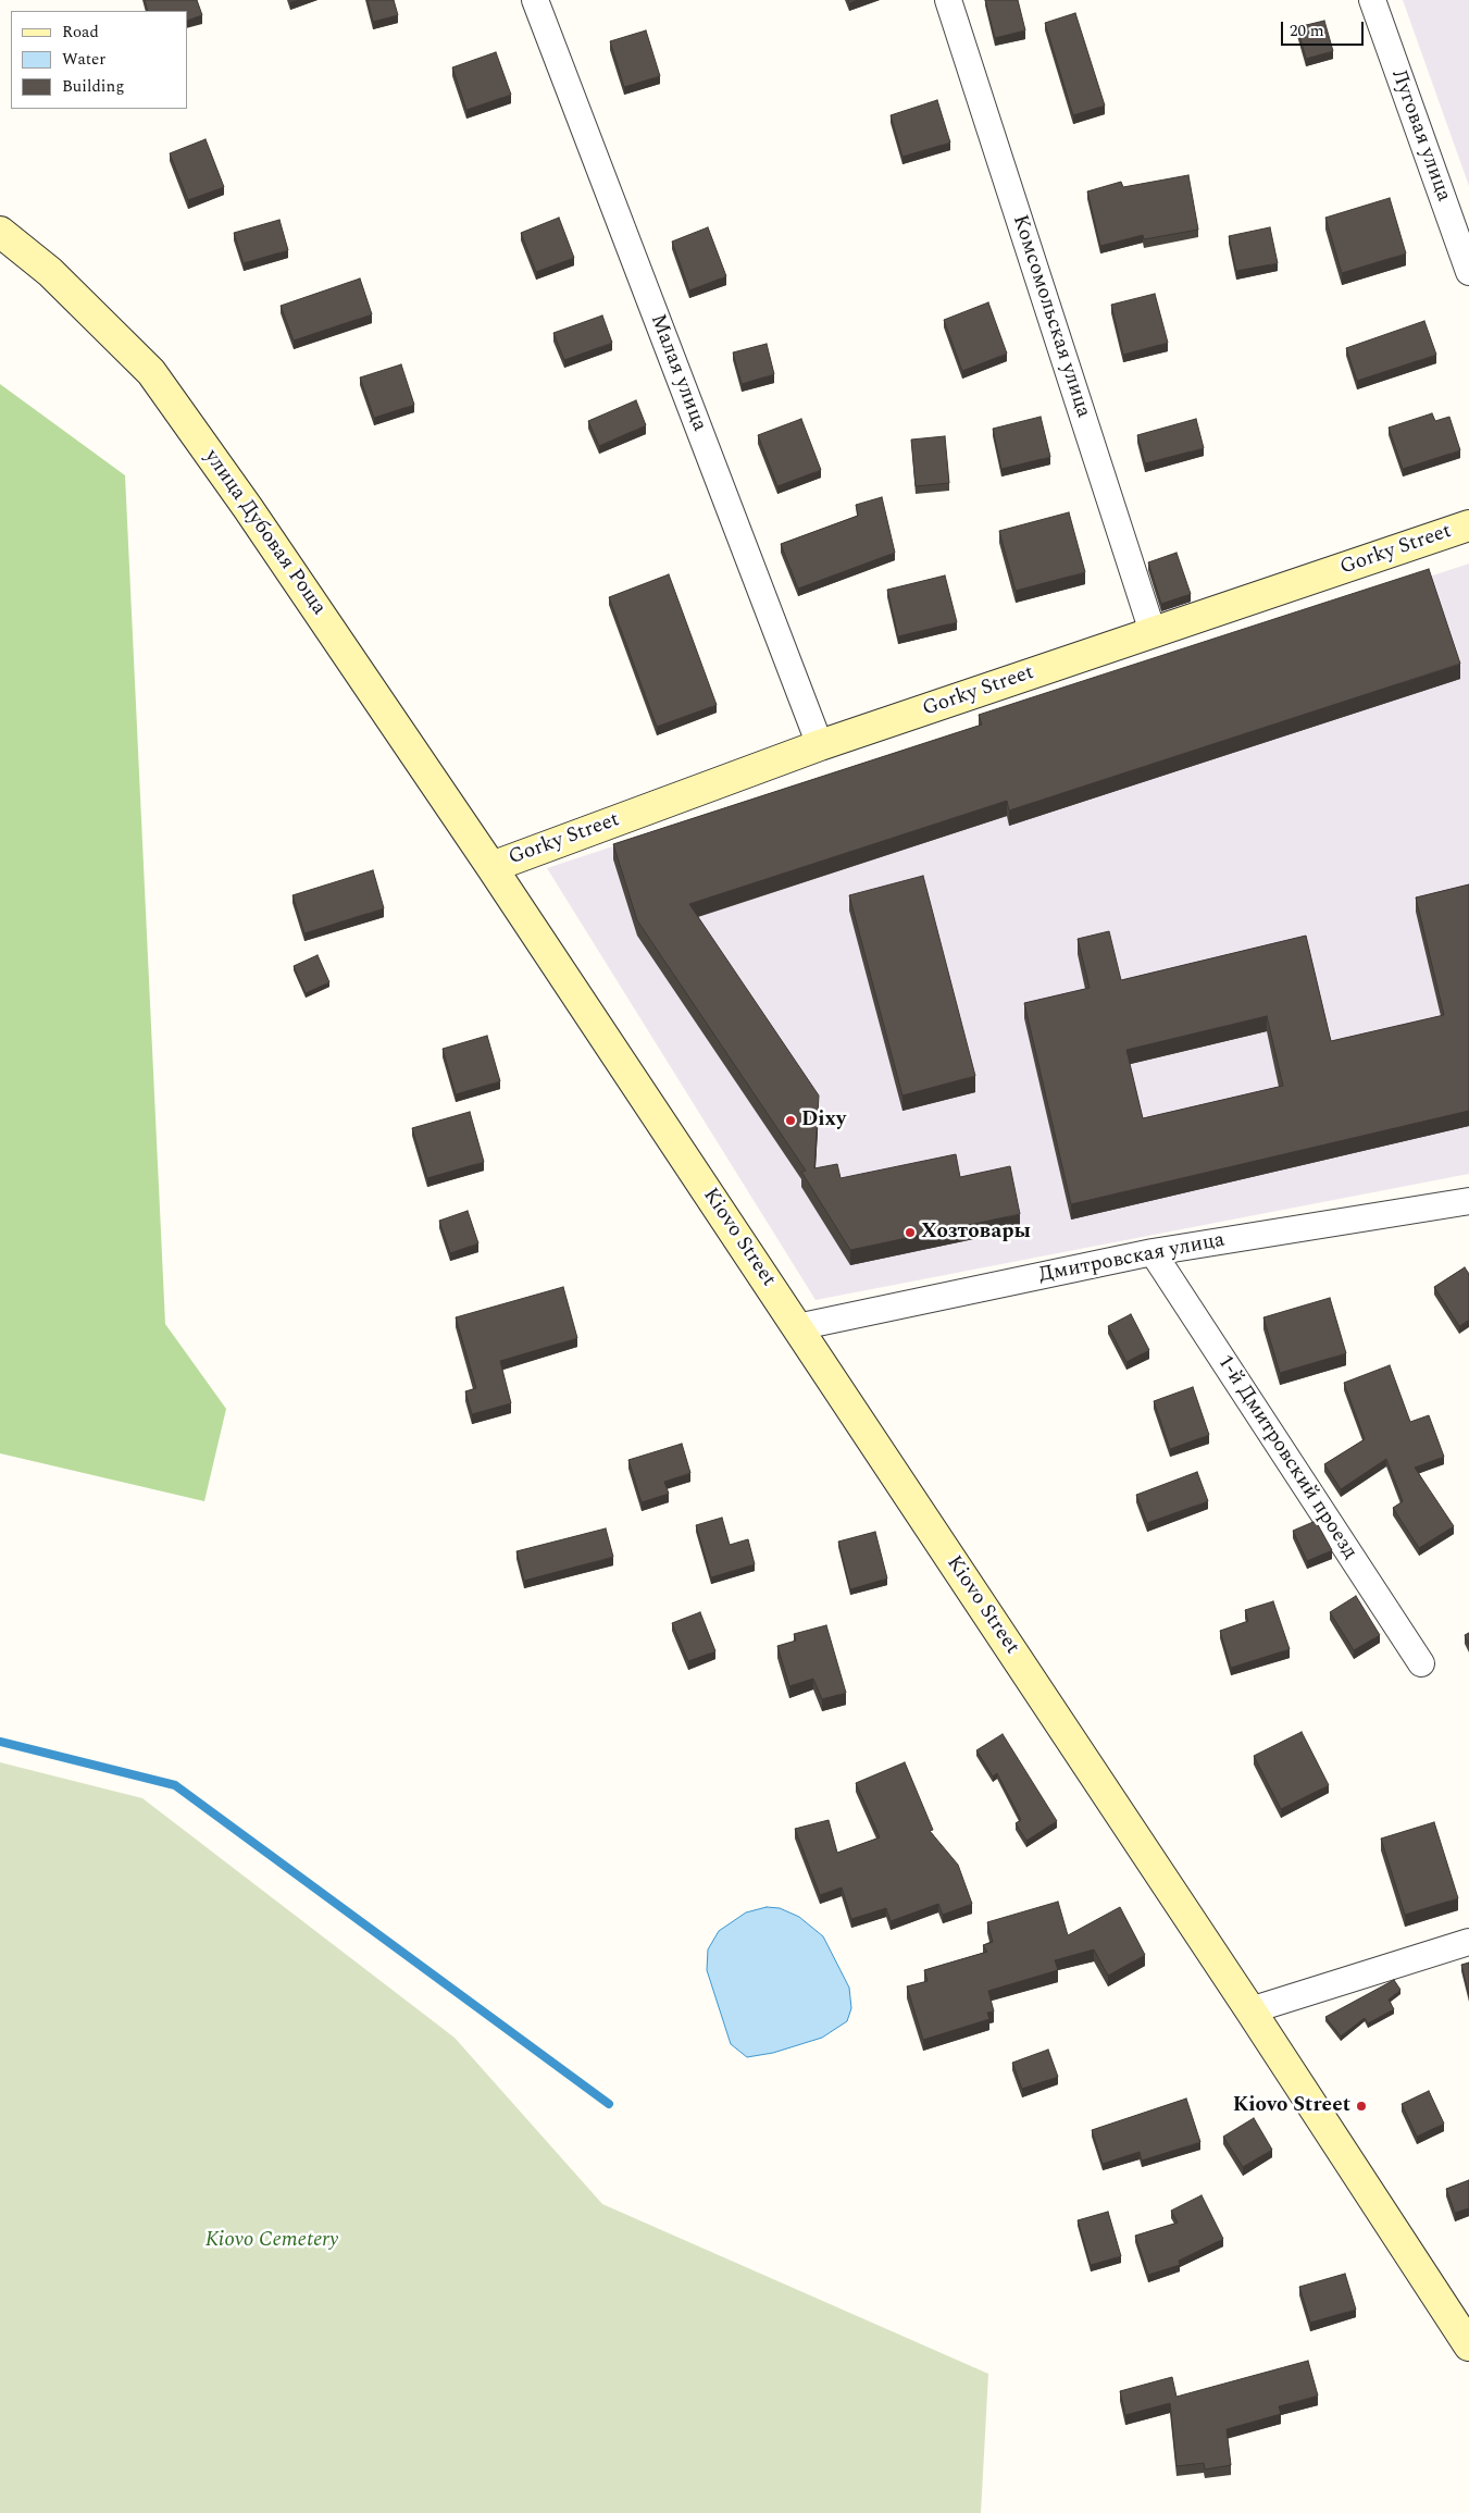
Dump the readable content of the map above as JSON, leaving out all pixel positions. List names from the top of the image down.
{
  "streets": {
    "main road": ["улица Дубовая Роща", "Gorky Street", "Kiovo Street"],
    "street": [
      "Луговая улица",
      "Комсомольская улица",
      "Малая улица",
      "Дмитровская улица",
      "1-й Дмитровский проезд"
    ]
  },
  "crossings": [
    ["Комсомольская улица", "Gorky Street"],
    ["Малая улица", "Gorky Street"],
    ["улица Дубовая Роща", "Gorky Street"],
    ["улица Дубовая Роща", "Kiovo Street"],
    ["Gorky Street", "Kiovo Street"],
    ["Kiovo Street", "Дмитровская улица"],
    ["Дмитровская улица", "1-й Дмитровский проезд"]
  ],
  "parks": ["Kiovo Cemetery"],
  "places": ["Dixy", "Хозтовары", "Kiovo Street"],
  "legend": ["Road", "Water", "Building"],
  "scale_bar": "20 m"
}
